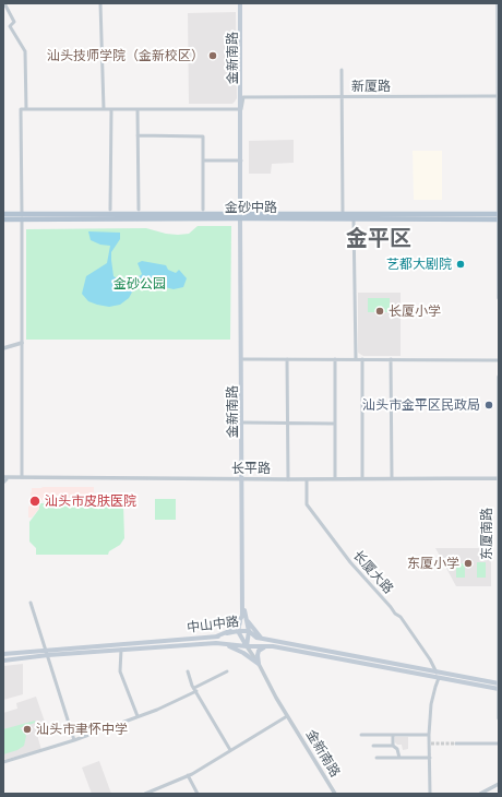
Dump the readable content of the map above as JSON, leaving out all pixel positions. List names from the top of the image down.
{
  "streets": {
    "main road": ["金新南路", "金砂中路", "中山中路"],
    "street": [
      "新厦路",
      "长平路",
      "东厦南路",
      "长厦大路"
    ]
  },
  "crossings": [
    ["金新南路", "新厦路"],
    ["金新南路", "金砂中路"],
    ["金新南路", "长平路"],
    ["金新南路", "中山中路"],
    ["长平路", "东厦南路"],
    ["长平路", "长厦大路"],
    ["东厦南路", "中山中路"],
    ["长厦大路", "中山中路"]
  ],
  "districts": ["金平区"],
  "parks": ["金砂公园"],
  "places": [
    "汕头技师学院（金新校区）",
    "艺都大剧院",
    "长厦小学",
    "汕头市金平区民政局",
    "汕头市皮肤医院",
    "东厦小学",
    "汕头市聿怀中学"
  ]
}
